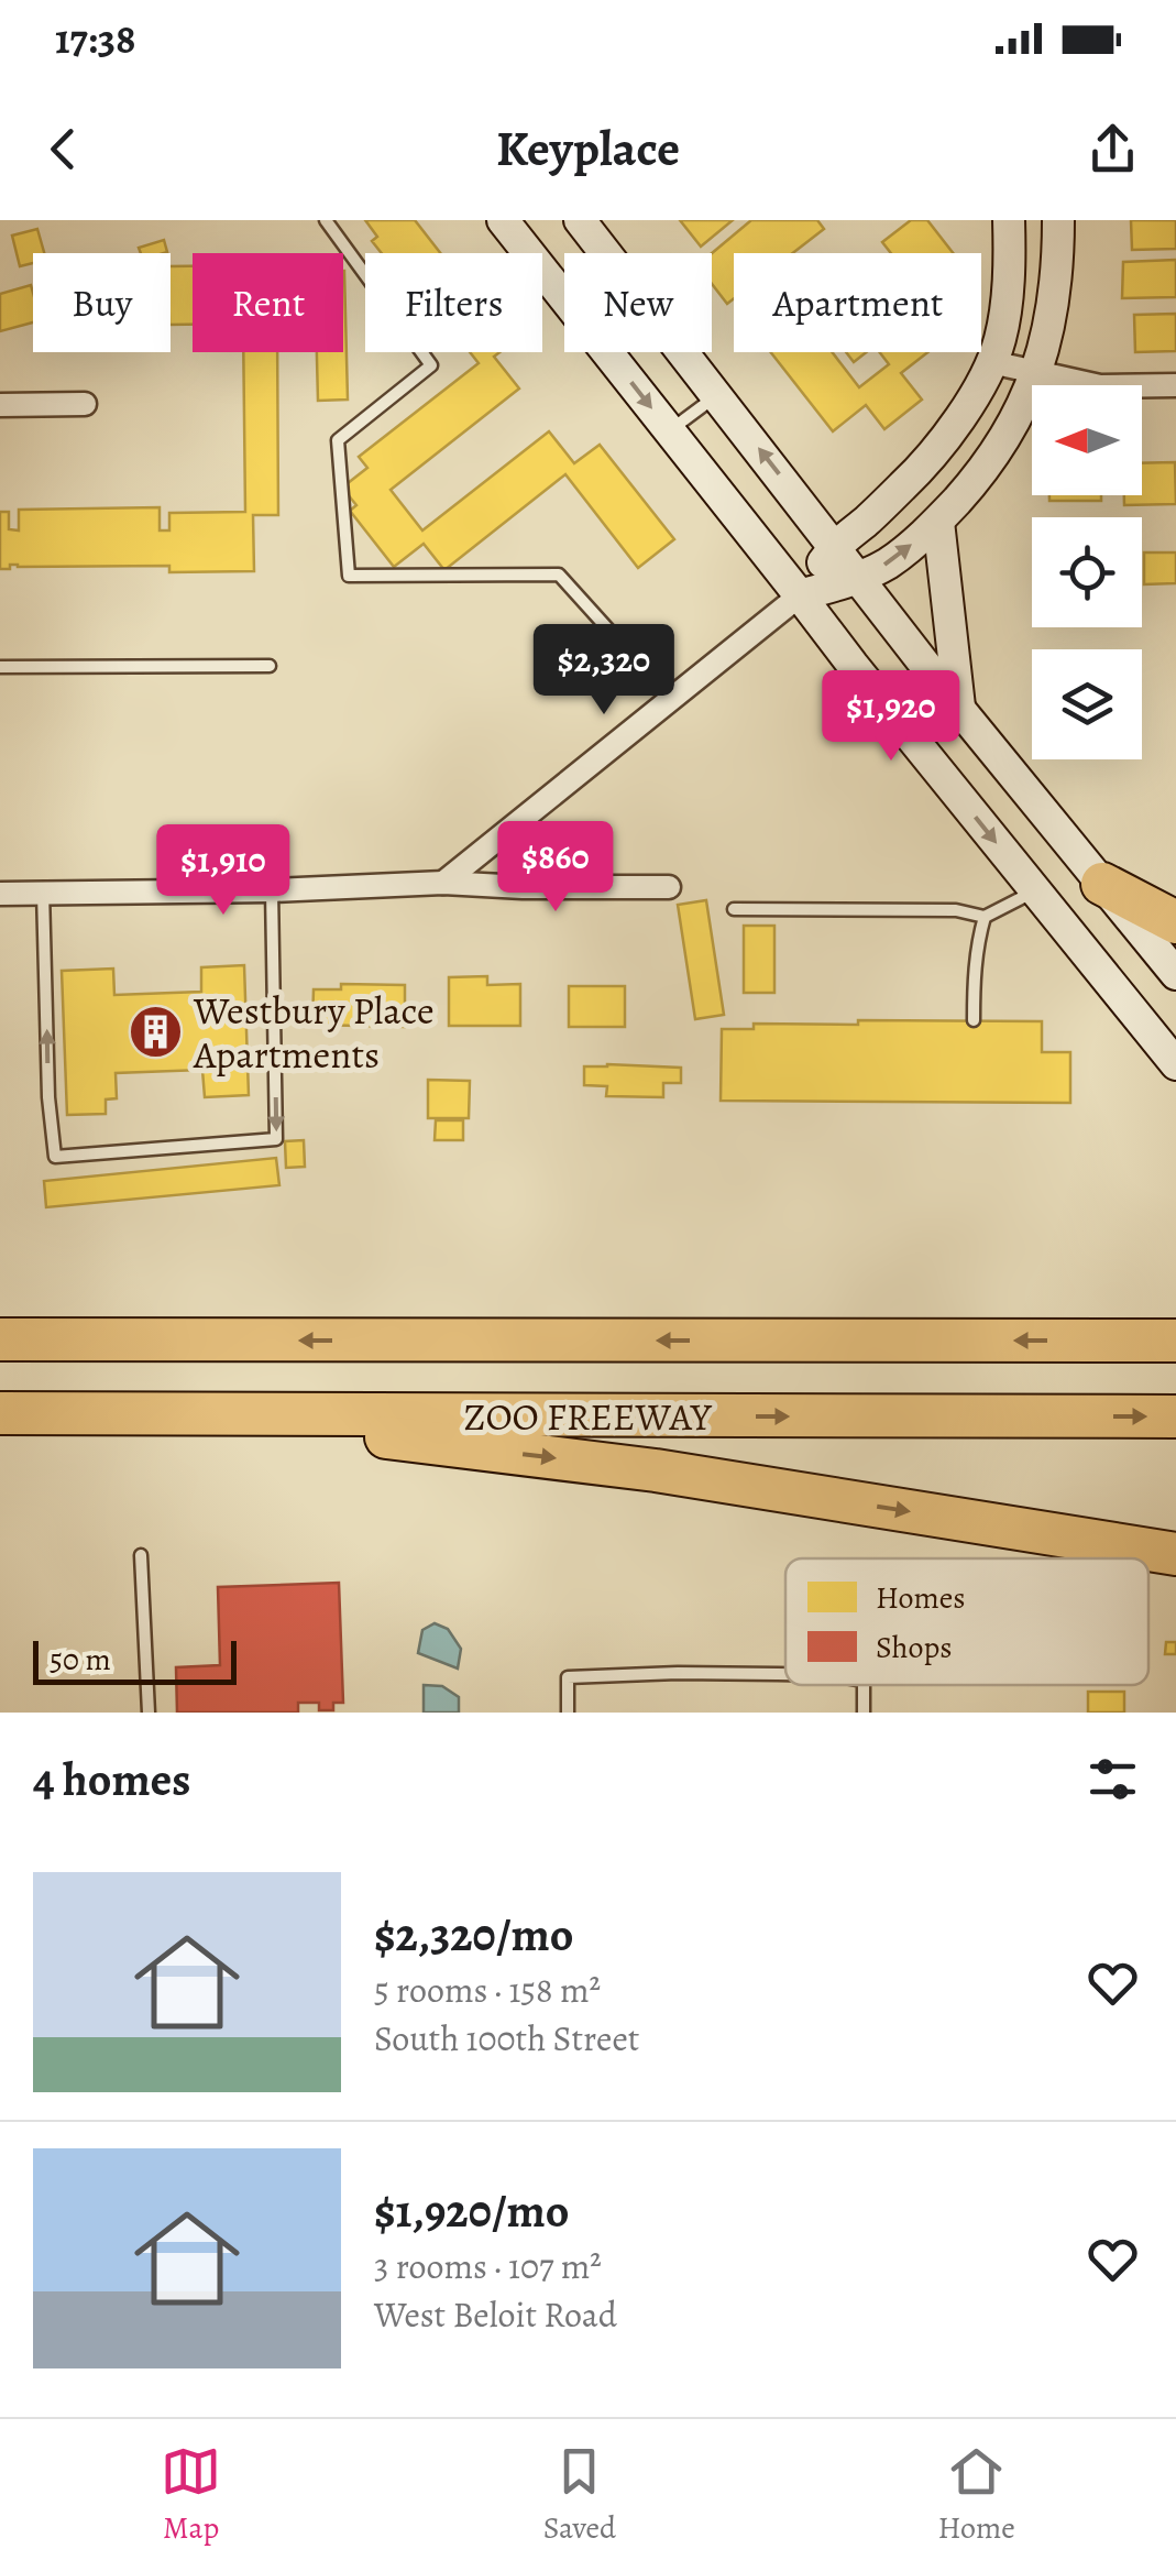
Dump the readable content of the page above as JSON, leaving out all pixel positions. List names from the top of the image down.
{
  "streets": {
    "highway": ["ZOO FREEWAY"]
  },
  "places": {
    "building": ["Westbury Place Apartments"]
  },
  "legend": ["Homes", "Shops"],
  "scale_bar": "50 m",
  "north": "left",
  "page": {
    "status": "17:38",
    "header": "Keyplace",
    "chip": [
      "Buy",
      "Rent",
      "Filters",
      "New",
      "Apartment"
    ],
    "price": [
      "$2,320",
      "$1,920",
      "$860",
      "$1,910"
    ],
    "scale": "50 m",
    "heading": "4 homes",
    "list": [
      {
        "name": "$2,320/mo",
        "note": "5 rooms · 158 m² · South 100th Street"
      },
      {
        "name": "$1,920/mo",
        "note": "3 rooms · 107 m² · West Beloit Road"
      }
    ],
    "tabs": ["Map", "Saved", "Home"]
  }
}
